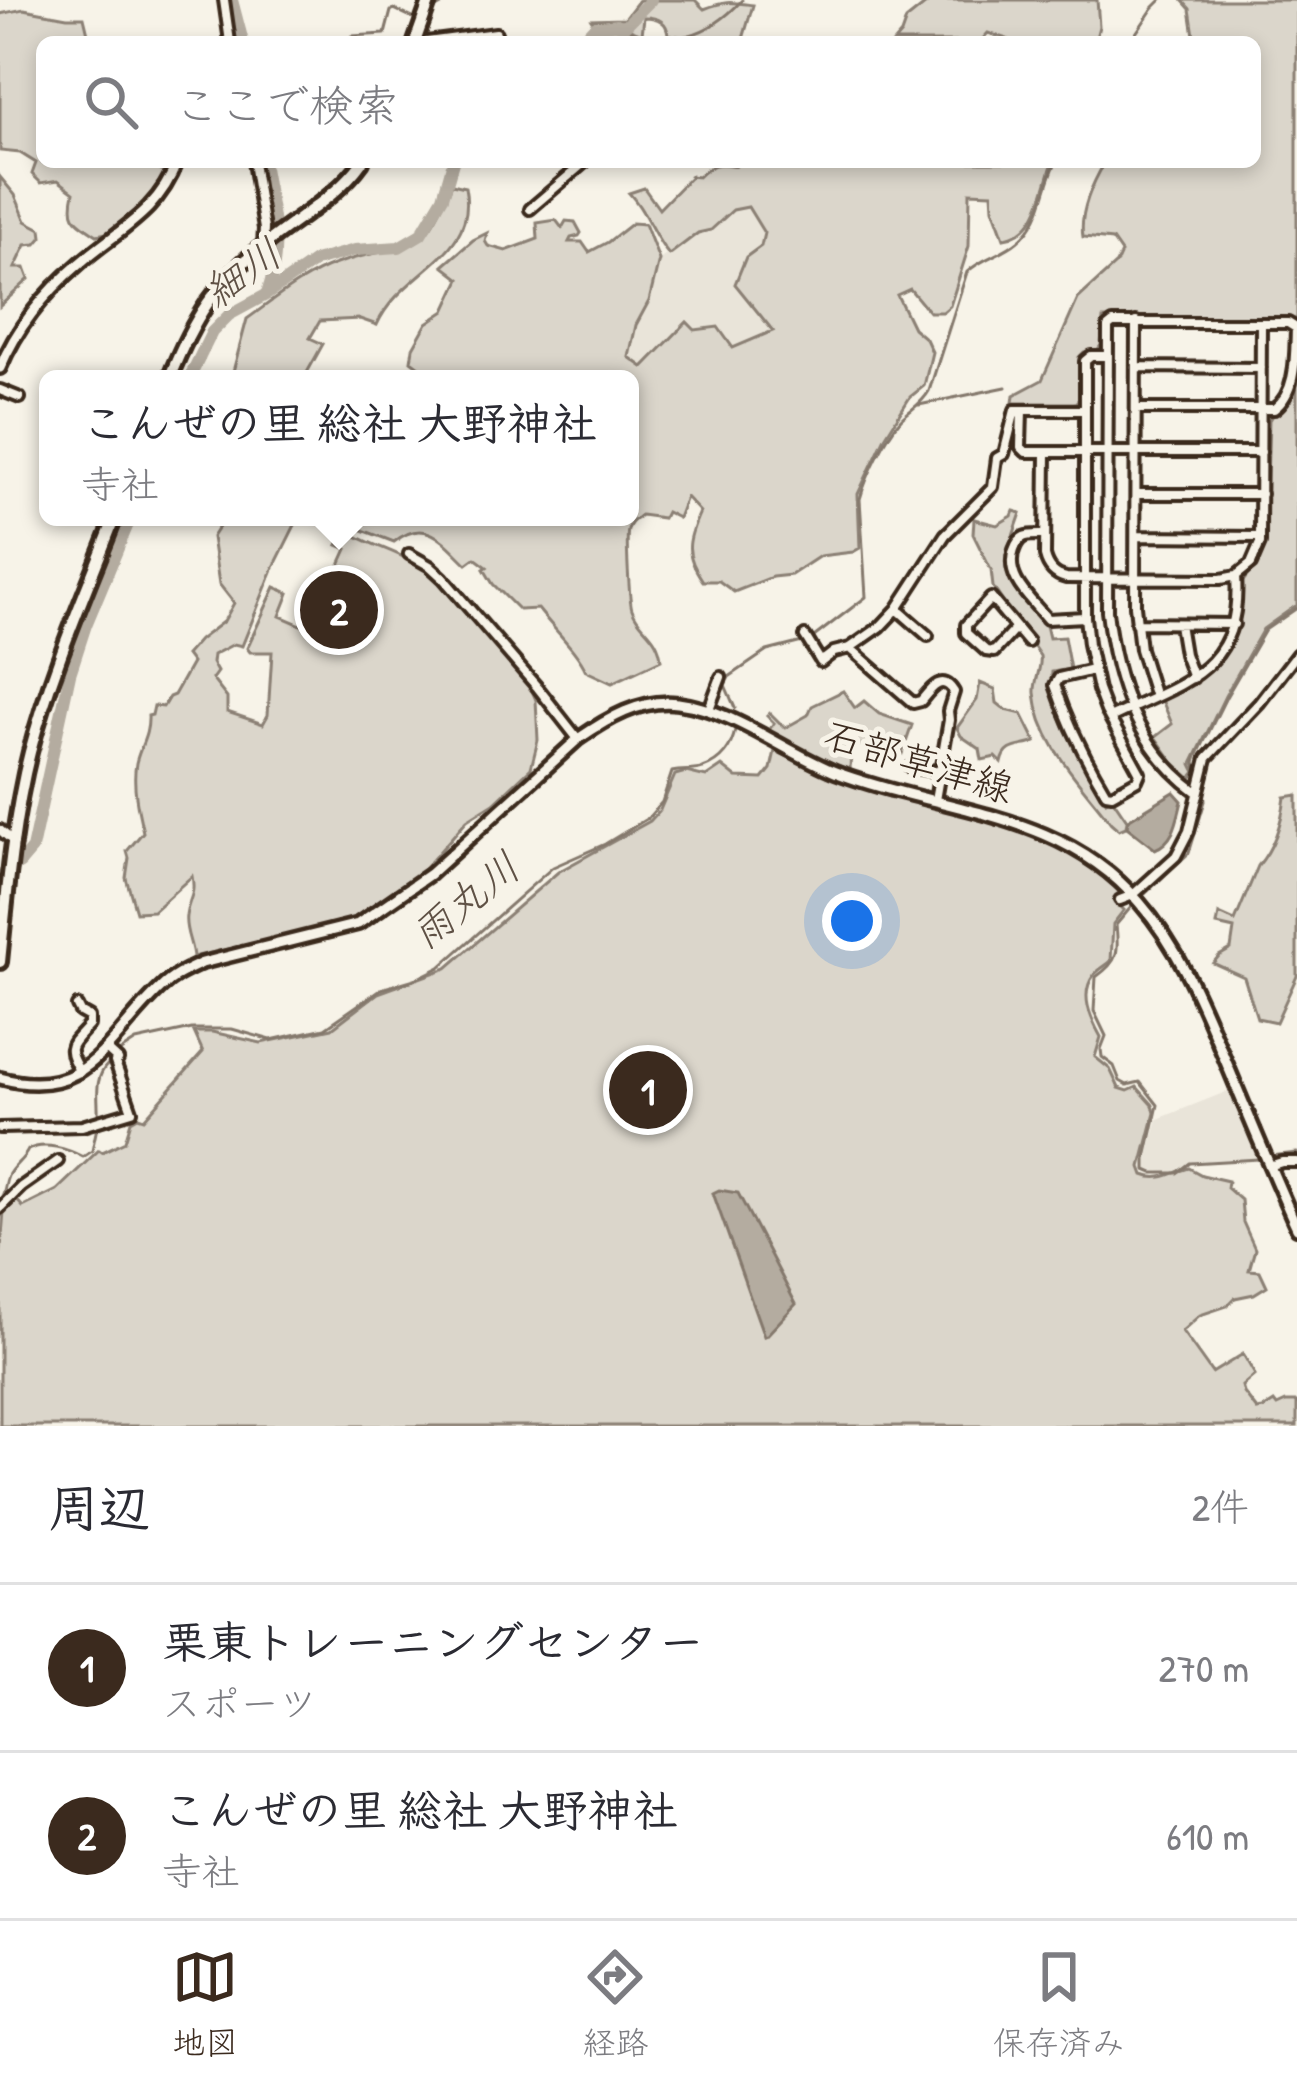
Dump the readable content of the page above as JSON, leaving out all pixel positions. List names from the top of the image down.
{
  "streets": {
    "main road": ["石部草津線"]
  },
  "water": ["細川", "雨丸川"],
  "page": {
    "search": "ここで検索",
    "popup": ["こんぜの里 総社 大野神社", "寺社"],
    "pins": ["2", "1"],
    "heading": ["周辺", "2件"],
    "list": [
      {
        "mark": "1",
        "name": "栗東トレーニングセンター",
        "note": "スポーツ",
        "value": "270 m"
      },
      {
        "mark": "2",
        "name": "こんぜの里 総社 大野神社",
        "note": "寺社",
        "value": "610 m"
      }
    ],
    "nav": ["地図", "経路", "保存済み"]
  }
}
